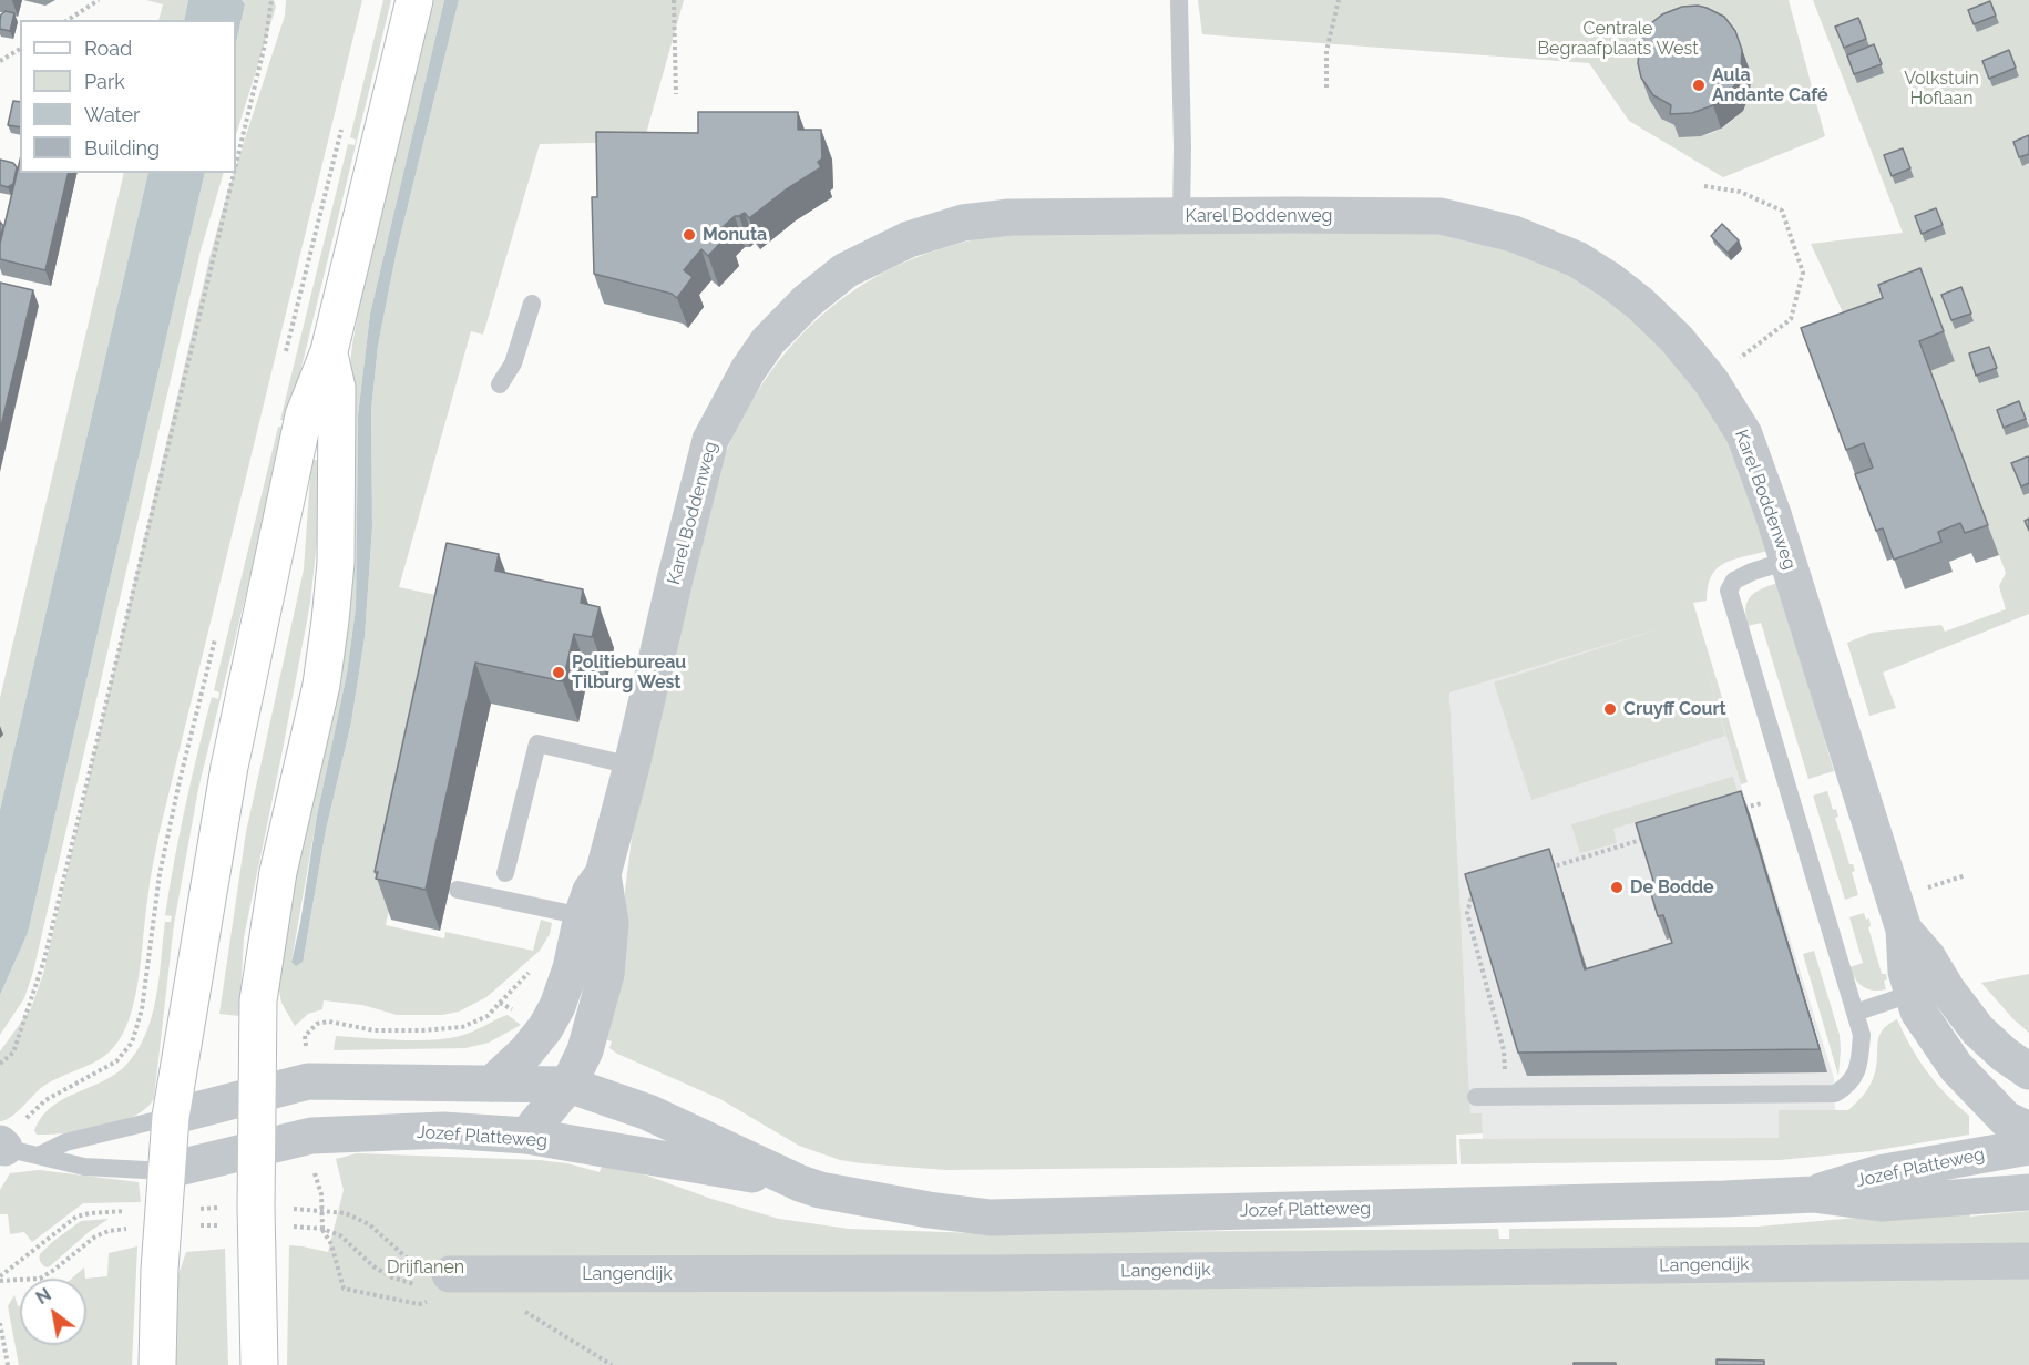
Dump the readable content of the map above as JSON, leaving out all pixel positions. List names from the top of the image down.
{
  "streets": {
    "street": ["Karel Boddenweg", "Jozef Platteweg", "Langendijk"]
  },
  "crossings": [
    ["Karel Boddenweg", "Jozef Platteweg"]
  ],
  "parks": ["Centrale Begraafplaats West", "Volkstuin Hoflaan", "Drijflanen"],
  "places": [
    "Aula Andante Café",
    "Monuta",
    "Politiebureau Tilburg West",
    "Cruyff Court",
    "De Bodde"
  ],
  "legend": [
    "Road",
    "Park",
    "Water",
    "Building"
  ],
  "north": "top left"
}
